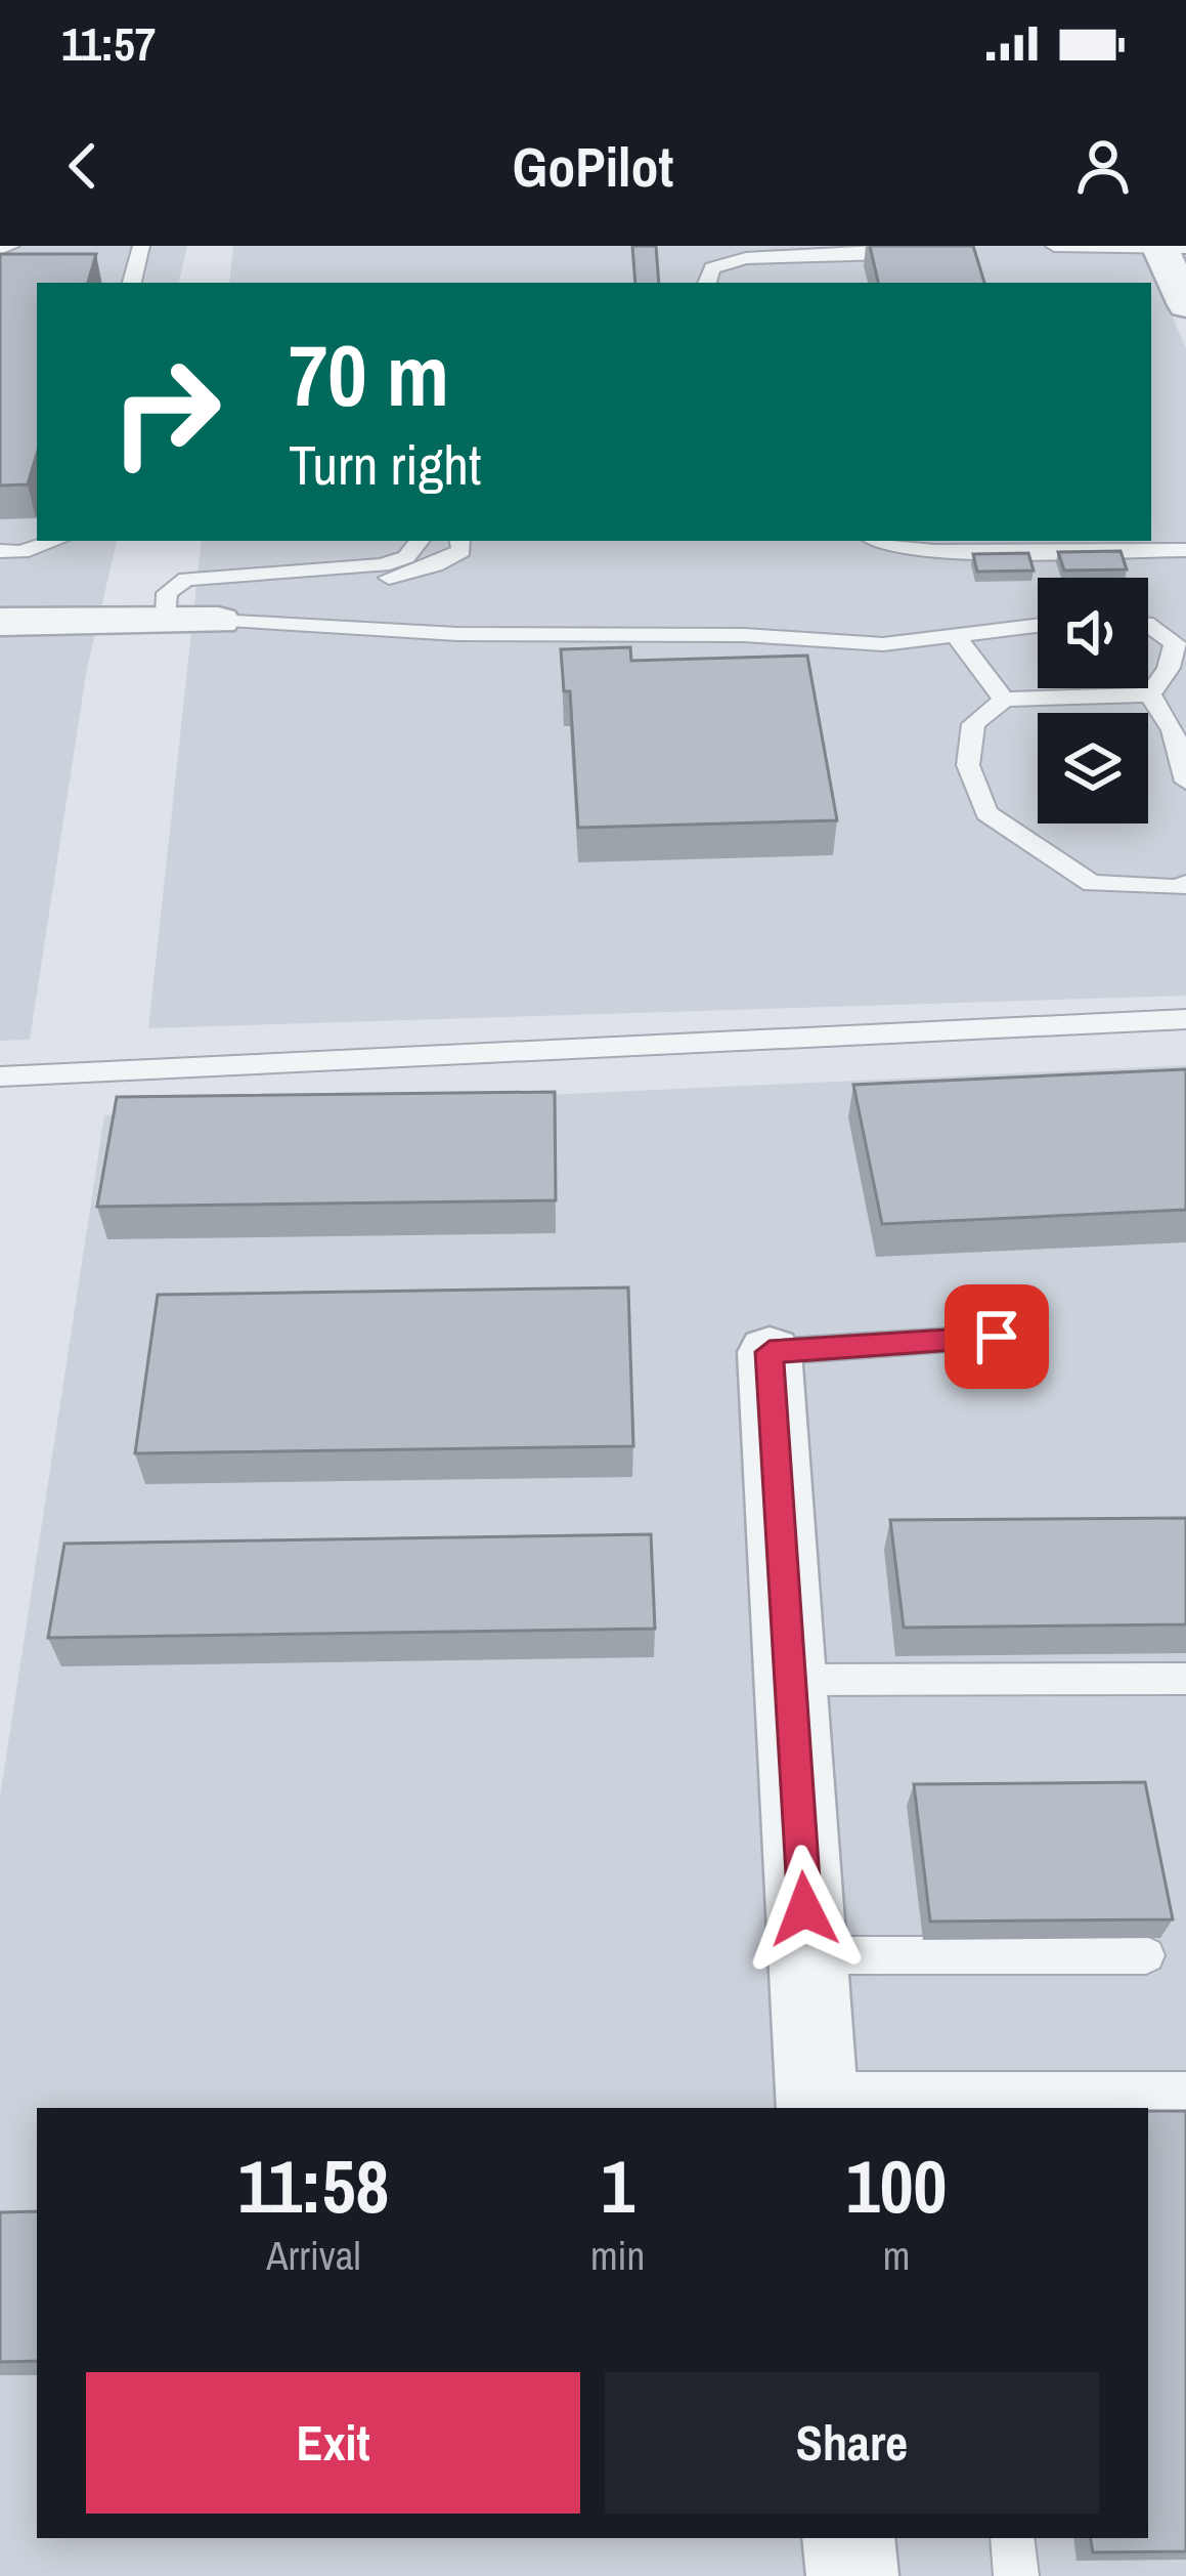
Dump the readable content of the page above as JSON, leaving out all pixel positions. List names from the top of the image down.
{
  "page": {
    "status": "11:57",
    "header": "GoPilot",
    "turn": ["70 m", "Turn right"],
    "eta": [
      "11:58",
      "Arrival",
      "1",
      "min",
      "100",
      "m"
    ],
    "buttons": ["Exit", "Share"]
  }
}
